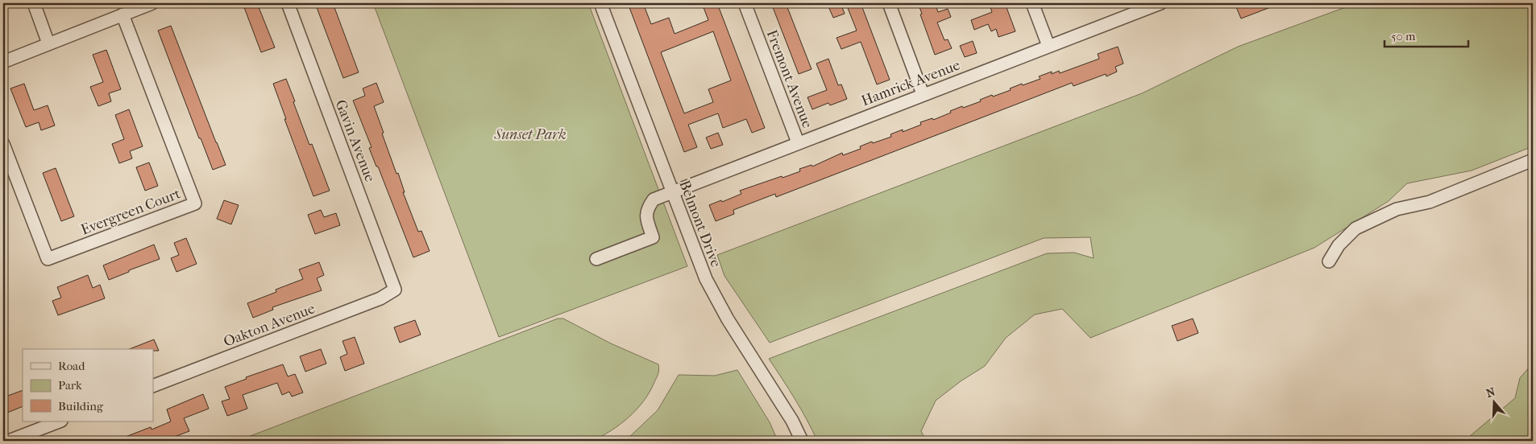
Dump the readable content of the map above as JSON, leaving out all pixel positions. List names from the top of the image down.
{
  "streets": {
    "street": [
      "Fremont Avenue",
      "Hamrick Avenue",
      "Gavin Avenue",
      "Evergreen Court",
      "Belmont Drive",
      "Oakton Avenue"
    ]
  },
  "crossings": [
    ["Fremont Avenue", "Hamrick Avenue"],
    ["Hamrick Avenue", "Belmont Drive"],
    ["Gavin Avenue", "Oakton Avenue"]
  ],
  "parks": ["Sunset Park"],
  "legend": ["Road", "Park", "Building"],
  "scale_bar": "50 m",
  "north": "top"
}
